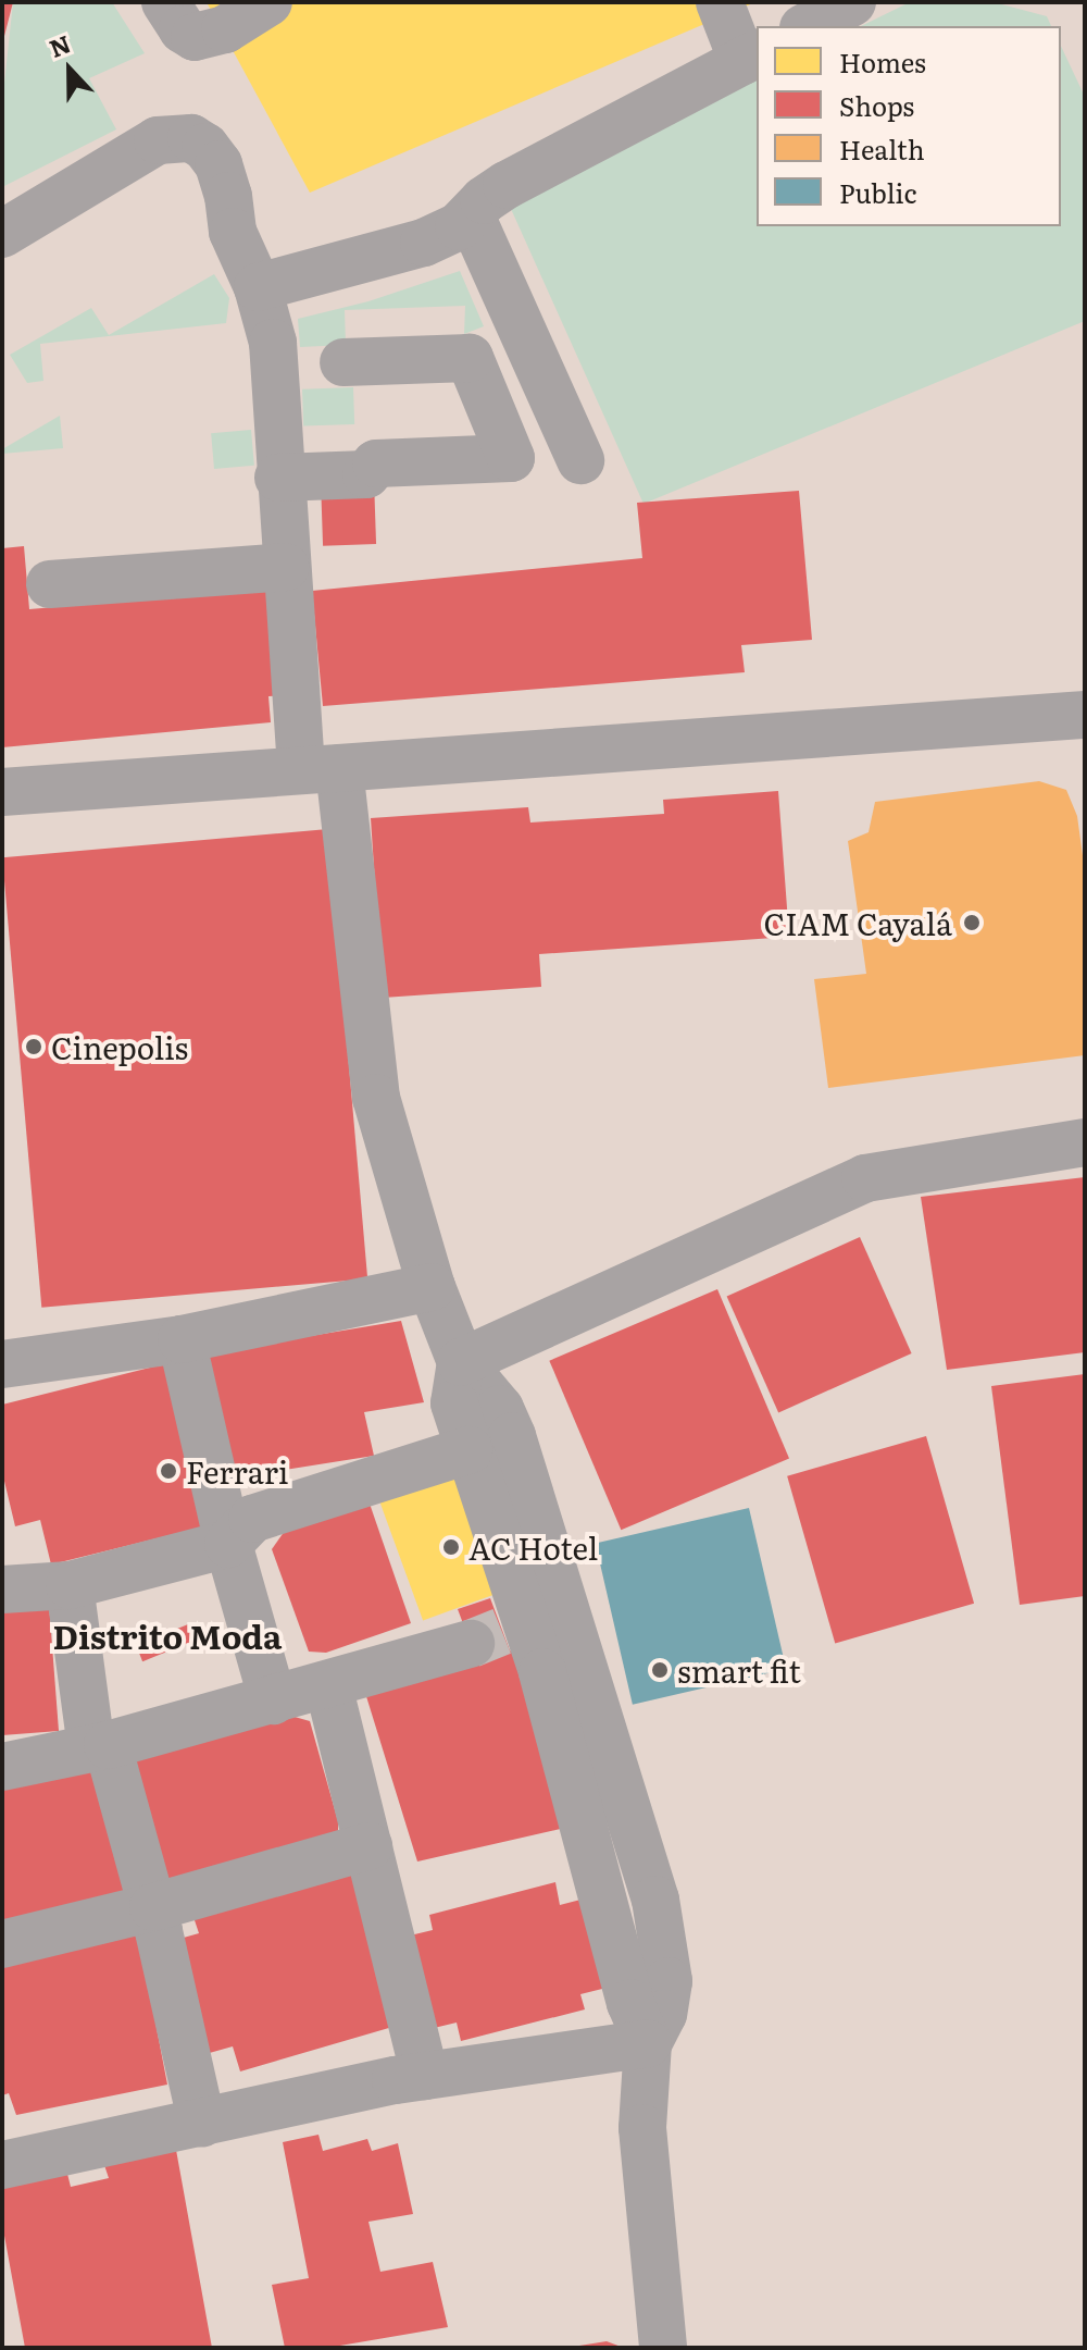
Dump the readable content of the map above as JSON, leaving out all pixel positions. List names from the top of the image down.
{
  "districts": ["Distrito Moda"],
  "places": [
    "CIAM Cayalá",
    "Cinepolis",
    "Ferrari",
    "AC Hotel",
    "smart fit"
  ],
  "legend": [
    "Homes",
    "Shops",
    "Health",
    "Public"
  ],
  "north": "top"
}
